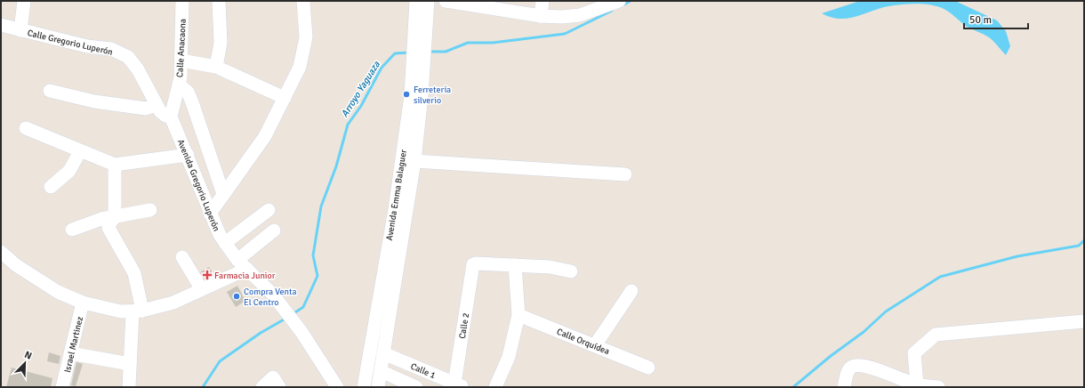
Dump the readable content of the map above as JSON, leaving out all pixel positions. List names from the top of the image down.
{
  "streets": {
    "street": [
      "Calle Gregorio Luperón",
      "Calle Anacaona",
      "Avenida Gregorio Luperón",
      "Avenida Emma Balaguer",
      "Calle 2",
      "Calle Orquídea",
      "Israel Martinez",
      "Calle 1"
    ]
  },
  "crossings": [
    ["Calle Gregorio Luperón", "Calle Anacaona"],
    ["Calle Gregorio Luperón", "Avenida Gregorio Luperón"],
    ["Calle Anacaona", "Avenida Gregorio Luperón"],
    ["Avenida Emma Balaguer", "Calle 1"],
    ["Calle 2", "Calle 1"]
  ],
  "water": ["Arroyo Yaguaza"],
  "places": {
    "other": ["Ferretería silverio", "Compra Venta El Centro"],
    "health": ["Farmacia Junior"]
  },
  "scale_bar": "50 m",
  "north": "top right"
}
